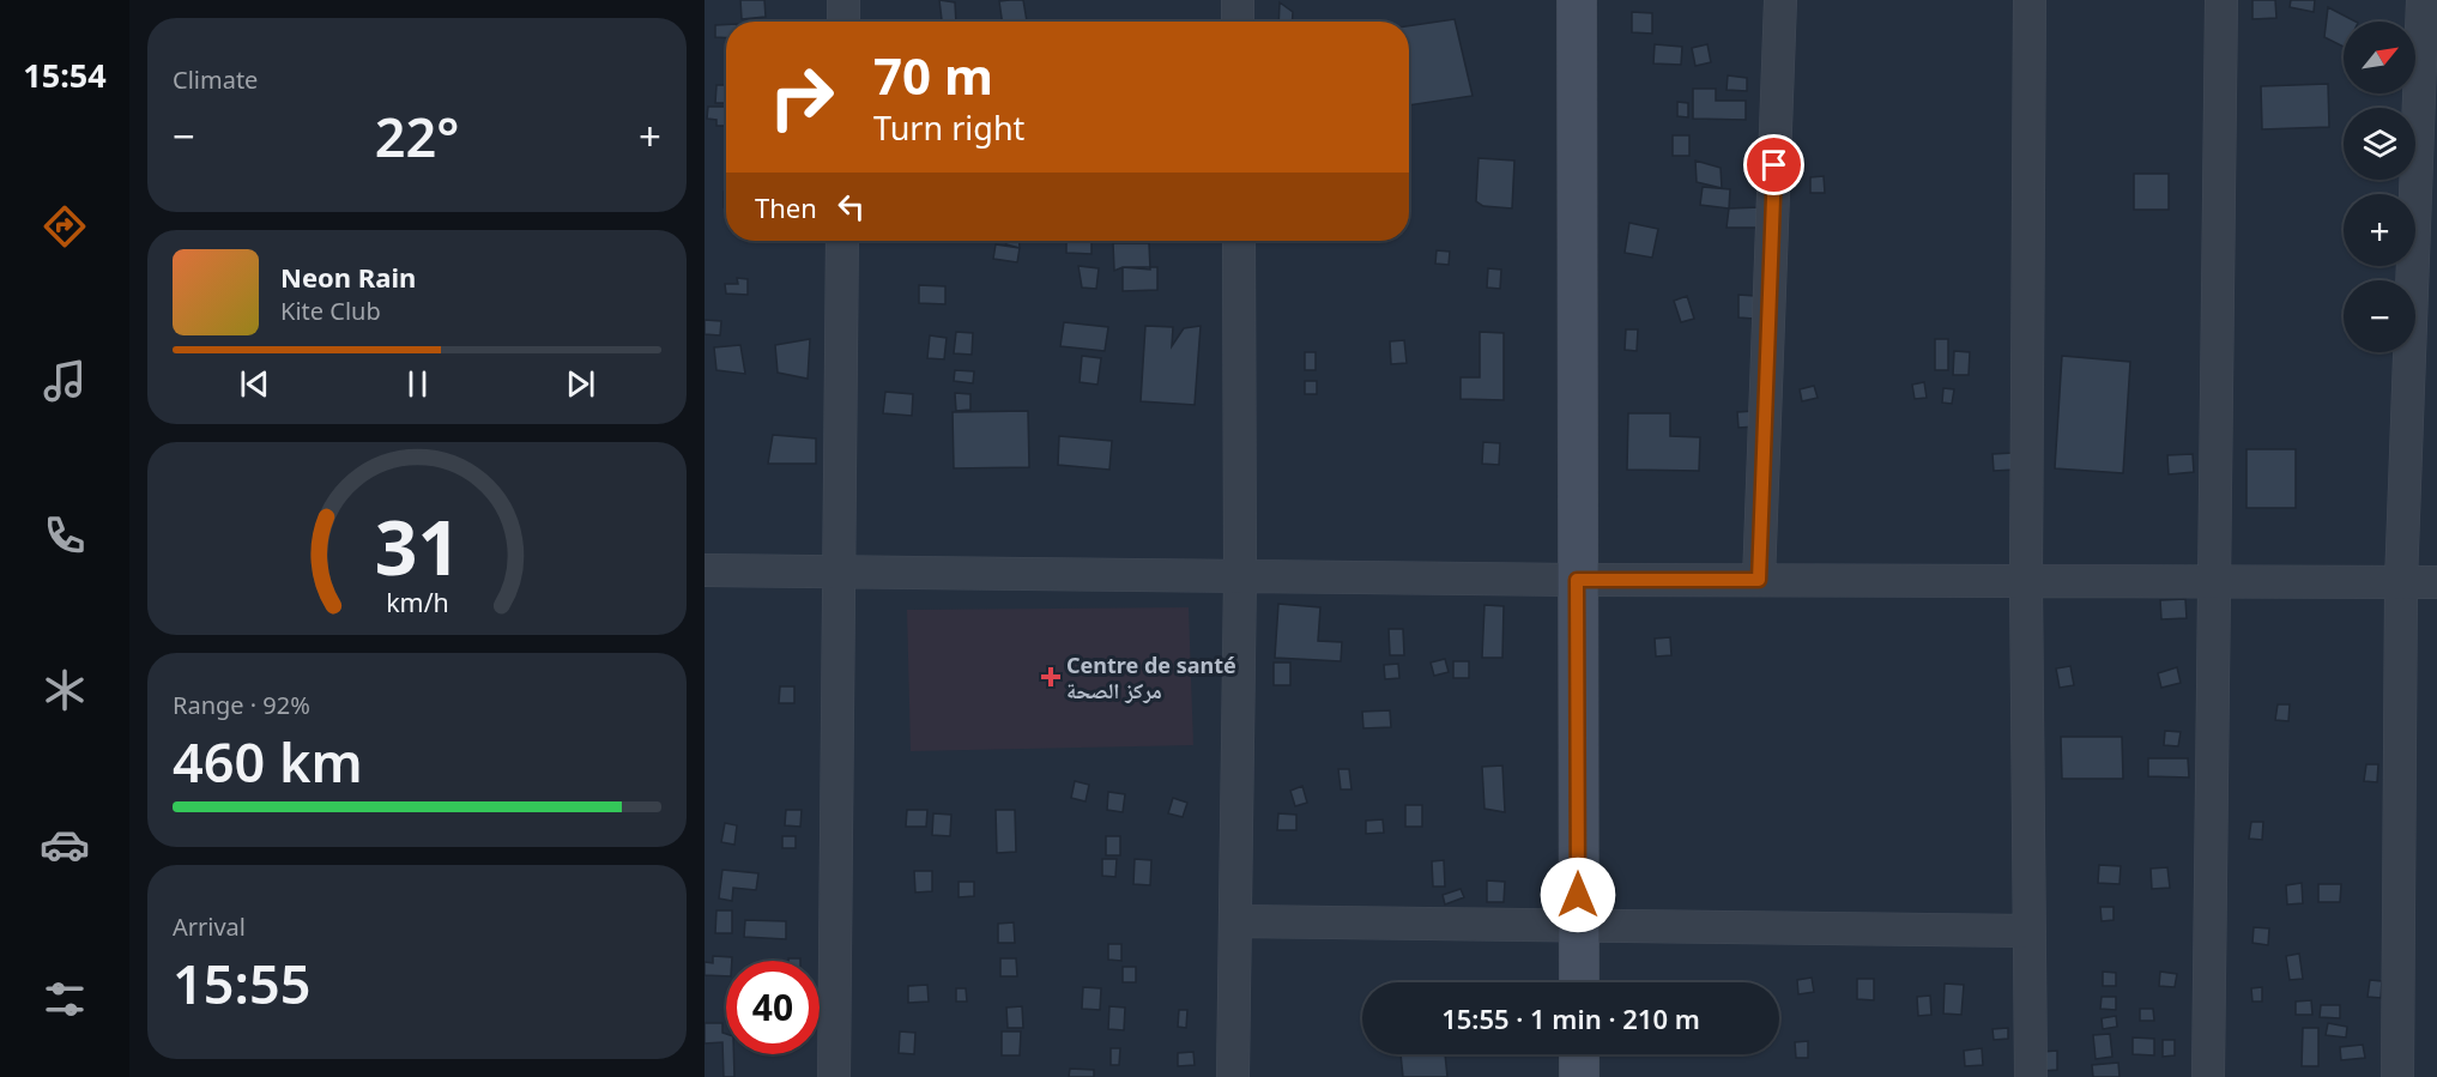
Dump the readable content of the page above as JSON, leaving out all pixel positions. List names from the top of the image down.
{
  "places": {
    "health": ["Centre de santé مركز الصحة"]
  },
  "north": "top right",
  "page": {
    "tabs": "15:54",
    "tile": [
      "Climate",
      ["Range · 92%", "460 km"],
      ["Arrival", "15:55"]
    ],
    "map_buttons": ["+", "−"],
    "turn": ["70 m", "Turn right"],
    "heat": ["−", "22°", "+"],
    "then": "Then",
    "song": ["Neon Rain", "Kite Club"],
    "limit": "40",
    "trip": "15:55 · 1 min · 210 m",
    "gauge": ["31", "km/h"]
  }
}
